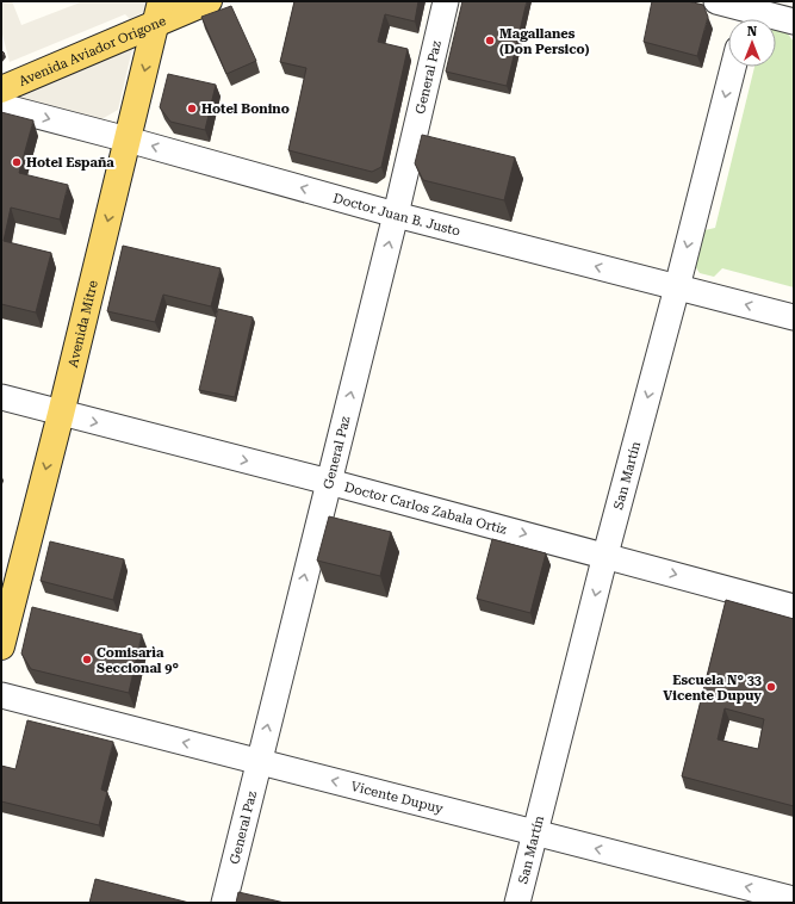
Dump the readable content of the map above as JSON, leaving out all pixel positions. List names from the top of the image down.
{
  "streets": {
    "main road": ["Avenida Aviador Origone", "Avenida Mitre"],
    "street": [
      "General Paz",
      "Doctor Juan B. Justo",
      "San Martín",
      "Doctor Carlos Zabala Ortiz",
      "Vicente Dupuy"
    ]
  },
  "crossings": [
    ["Avenida Aviador Origone", "Avenida Mitre"],
    ["General Paz", "Doctor Juan B. Justo"],
    ["General Paz", "Doctor Carlos Zabala Ortiz"],
    ["General Paz", "Vicente Dupuy"],
    ["Doctor Juan B. Justo", "Avenida Mitre"],
    ["Doctor Juan B. Justo", "San Martín"],
    ["Avenida Mitre", "Doctor Carlos Zabala Ortiz"],
    ["San Martín", "Doctor Carlos Zabala Ortiz"],
    ["San Martín", "Vicente Dupuy"]
  ],
  "one_way": [
    "General Paz",
    "Avenida Mitre",
    "San Martín",
    "Doctor Carlos Zabala Ortiz",
    "Vicente Dupuy"
  ],
  "places": [
    "Magallanes (Don Persico)",
    "Hotel Bonino",
    "Hotel España",
    "Comisarìa Seccional 9°",
    "Escuela N° 33 Vicente Dupuy"
  ],
  "north": "top"
}
